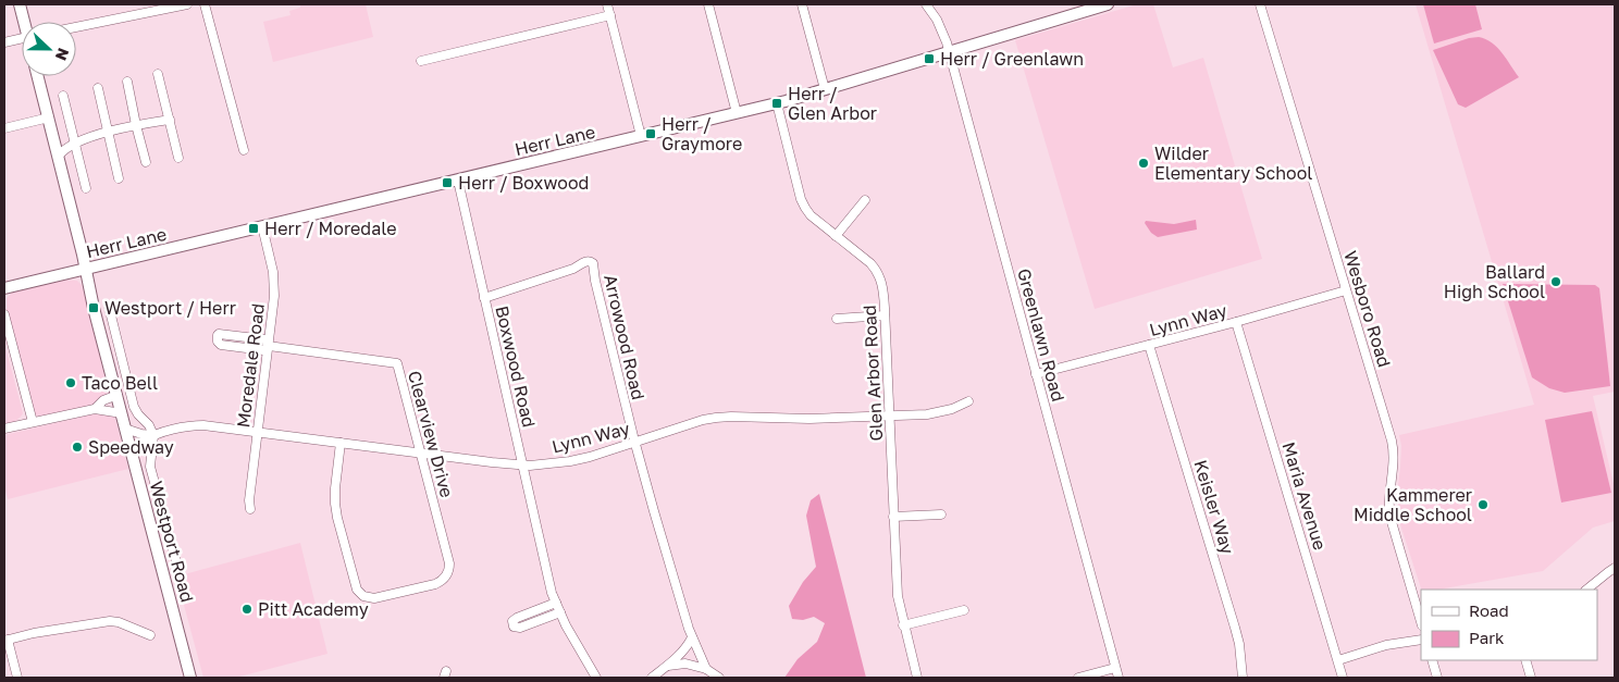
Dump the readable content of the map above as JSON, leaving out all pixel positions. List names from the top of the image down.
{
  "streets": {
    "main road": ["Herr Lane", "Westport Road"],
    "street": [
      "Wesboro Road",
      "Lynn Way",
      "Greenlawn Road",
      "Arrowood Road",
      "Moredale Road",
      "Boxwood Road",
      "Glen Arbor Road",
      "Clearview Drive",
      "Maria Avenue",
      "Keisler Way"
    ]
  },
  "crossings": [
    ["Herr Lane", "Greenlawn Road"],
    ["Herr Lane", "Moredale Road"],
    ["Herr Lane", "Boxwood Road"],
    ["Herr Lane", "Glen Arbor Road"],
    ["Herr Lane", "Westport Road"],
    ["Wesboro Road", "Lynn Way"],
    ["Lynn Way", "Greenlawn Road"],
    ["Lynn Way", "Arrowood Road"],
    ["Lynn Way", "Moredale Road"],
    ["Lynn Way", "Boxwood Road"],
    ["Lynn Way", "Glen Arbor Road"],
    ["Lynn Way", "Clearview Drive"],
    ["Lynn Way", "Maria Avenue"],
    ["Lynn Way", "Keisler Way"],
    ["Lynn Way", "Westport Road"],
    ["Arrowood Road", "Boxwood Road"],
    ["Moredale Road", "Clearview Drive"]
  ],
  "places": {
    "transit": [
      "Herr / Greenlawn",
      "Herr / Glen Arbor",
      "Herr / Graymore",
      "Herr / Boxwood",
      "Herr / Moredale",
      "Westport / Herr"
    ],
    "other": [
      "Wilder Elementary School",
      "Ballard High School",
      "Taco Bell",
      "Speedway",
      "Kammerer Middle School",
      "Pitt Academy"
    ]
  },
  "legend": ["Road", "Park"],
  "north": "right"
}
